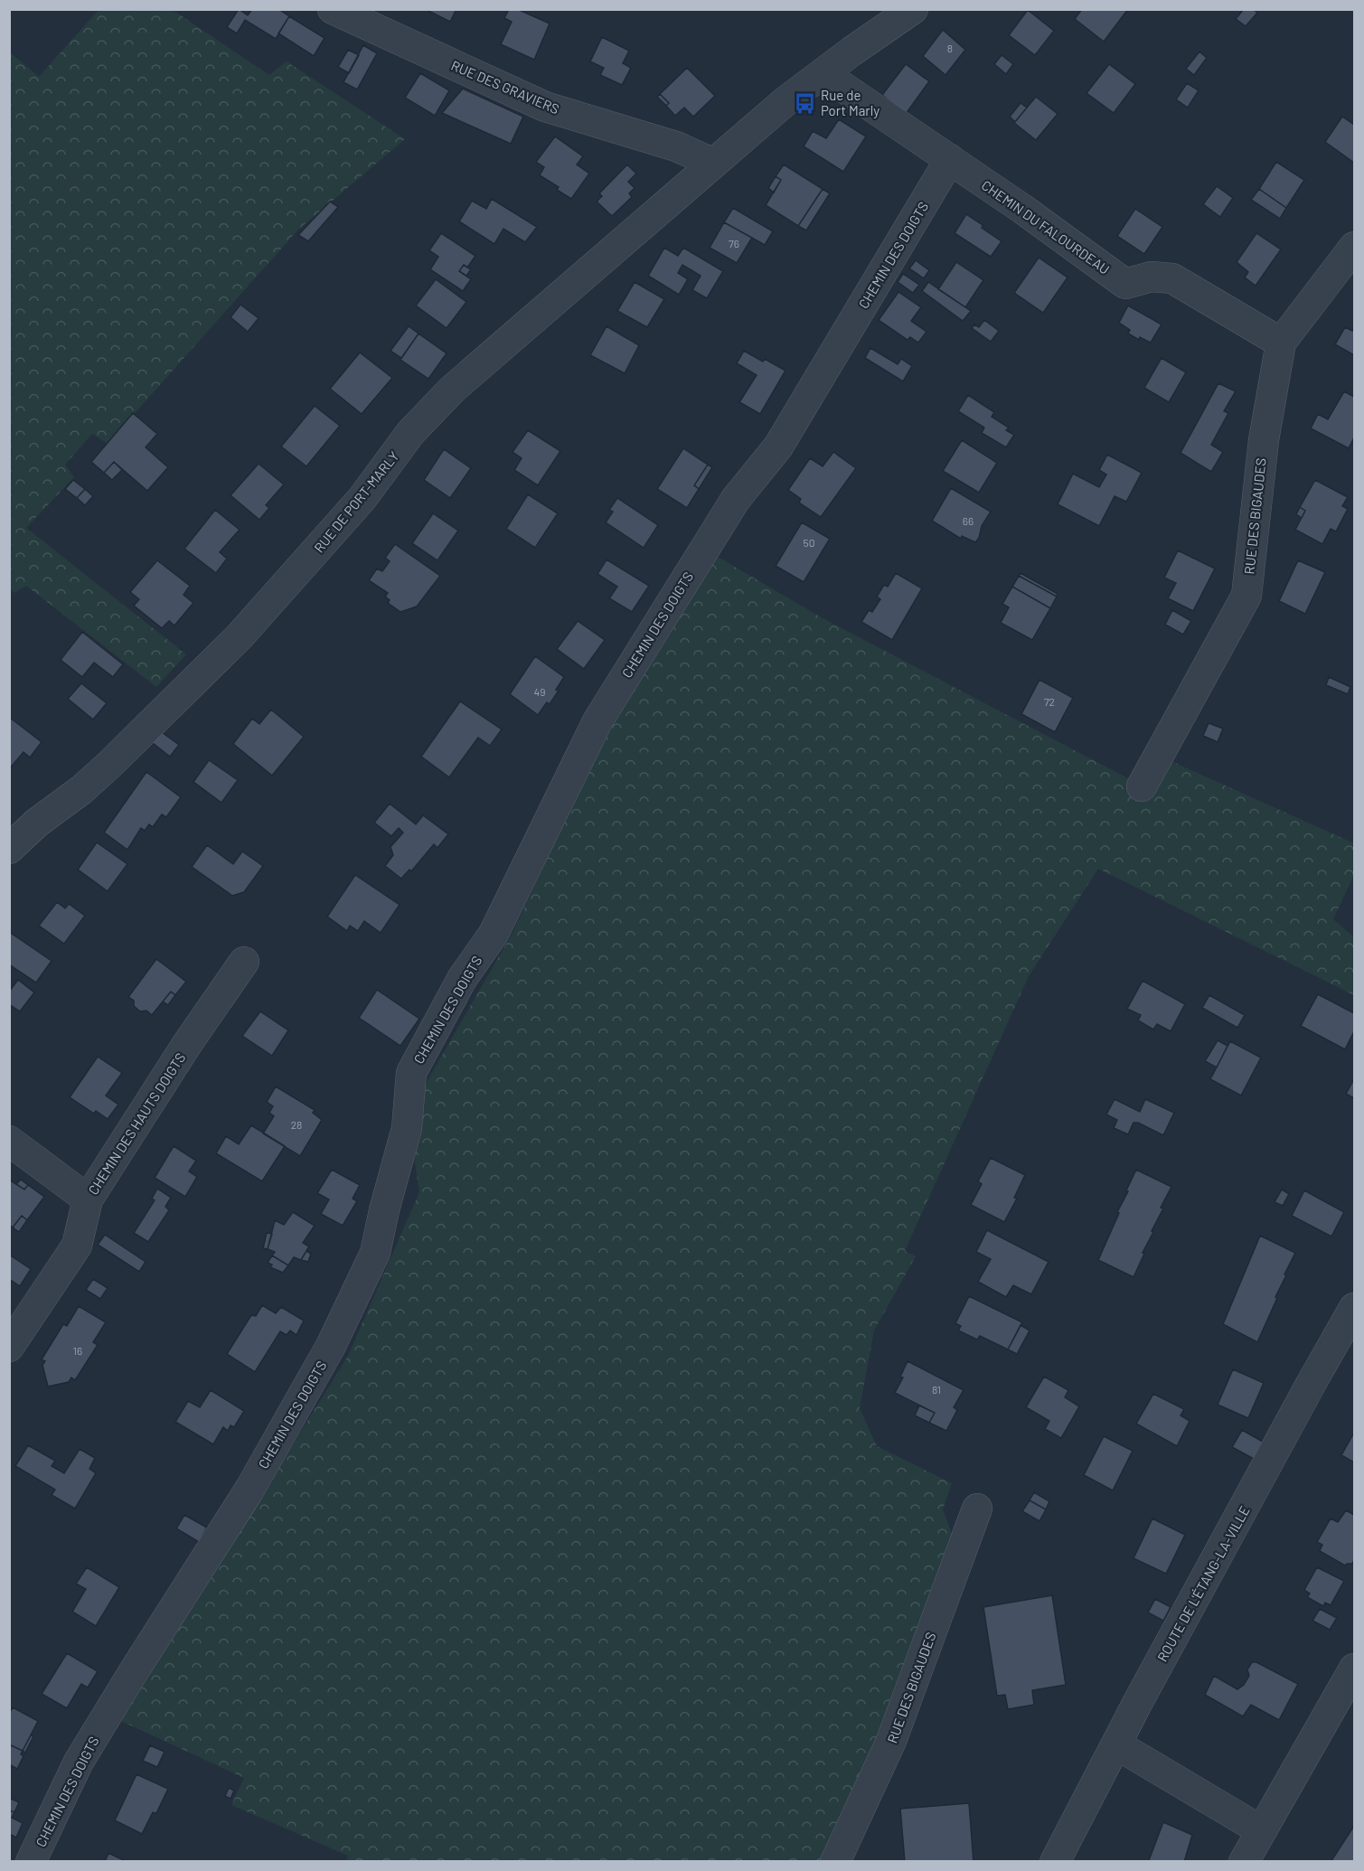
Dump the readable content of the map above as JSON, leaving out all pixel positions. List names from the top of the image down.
{
  "streets": {
    "street": [
      "RUE DES GRAVIERS",
      "CHEMIN DU FALOURDEAU",
      "CHEMIN DES DOIGTS",
      "RUE DE PORT-MARLY",
      "RUE DES BIGAUDES",
      "CHEMIN DES HAUTS DOIGTS",
      "ROUTE DE L'ÉTANG-LA-VILLE"
    ]
  },
  "crossings": [
    ["RUE DES GRAVIERS", "RUE DE PORT-MARLY"],
    ["CHEMIN DU FALOURDEAU", "CHEMIN DES DOIGTS"],
    ["CHEMIN DU FALOURDEAU", "RUE DE PORT-MARLY"],
    ["CHEMIN DU FALOURDEAU", "RUE DES BIGAUDES"]
  ],
  "places": {
    "bus stop": ["Rue de Port Marly"]
  },
  "house_numbers": [
    "8",
    "76",
    "66",
    "50",
    "49",
    "72",
    "28",
    "16",
    "81"
  ]
}
